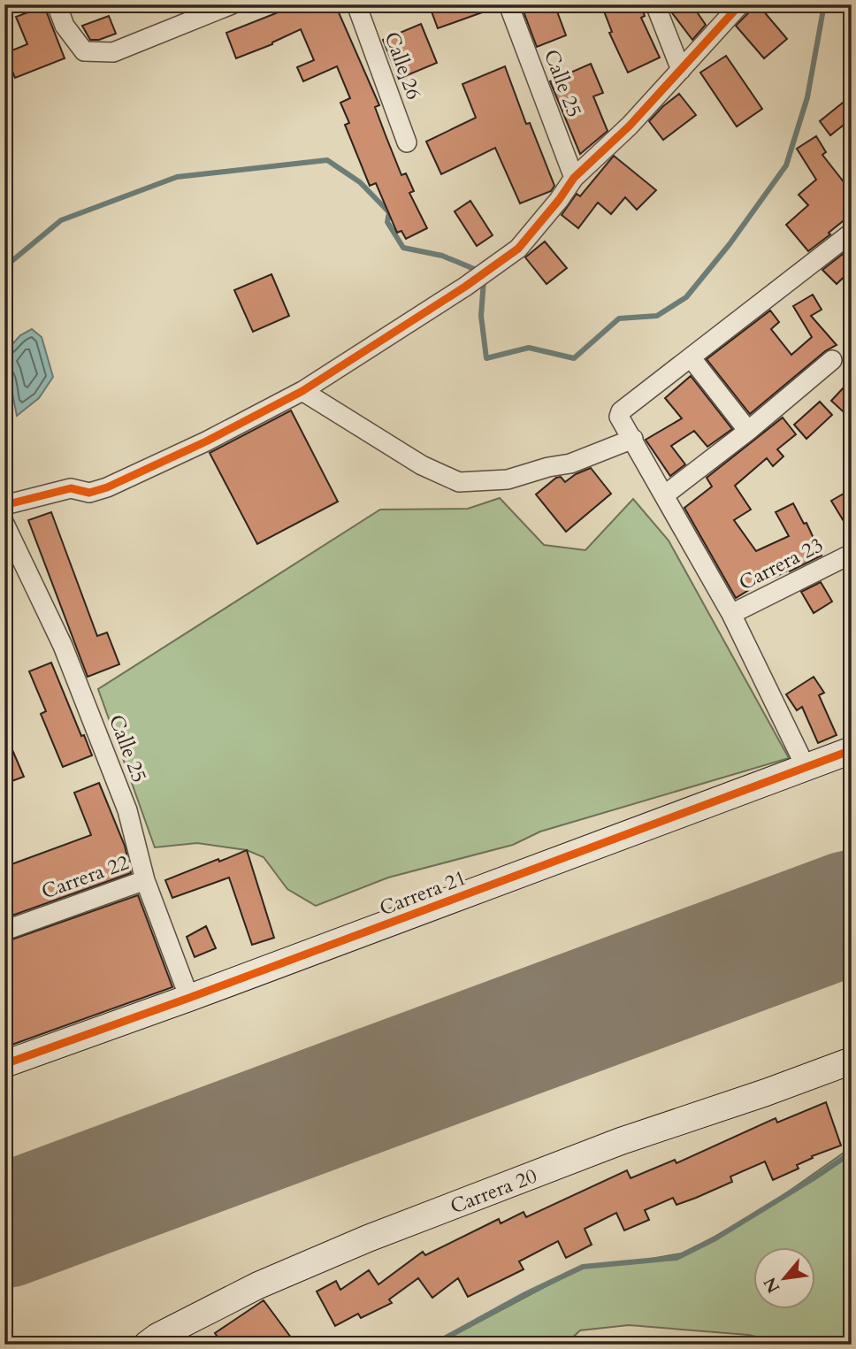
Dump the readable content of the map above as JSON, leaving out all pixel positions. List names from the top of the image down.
{
  "streets": {
    "street": [
      "Calle 26",
      "Calle 25",
      "Carrera 23",
      "Carrera 22",
      "Carrera 21",
      "Carrera 20"
    ]
  },
  "crossings": [
    ["Calle 25", "Carrera 22"],
    ["Calle 25", "Carrera 21"]
  ],
  "north": "bottom left"
}
